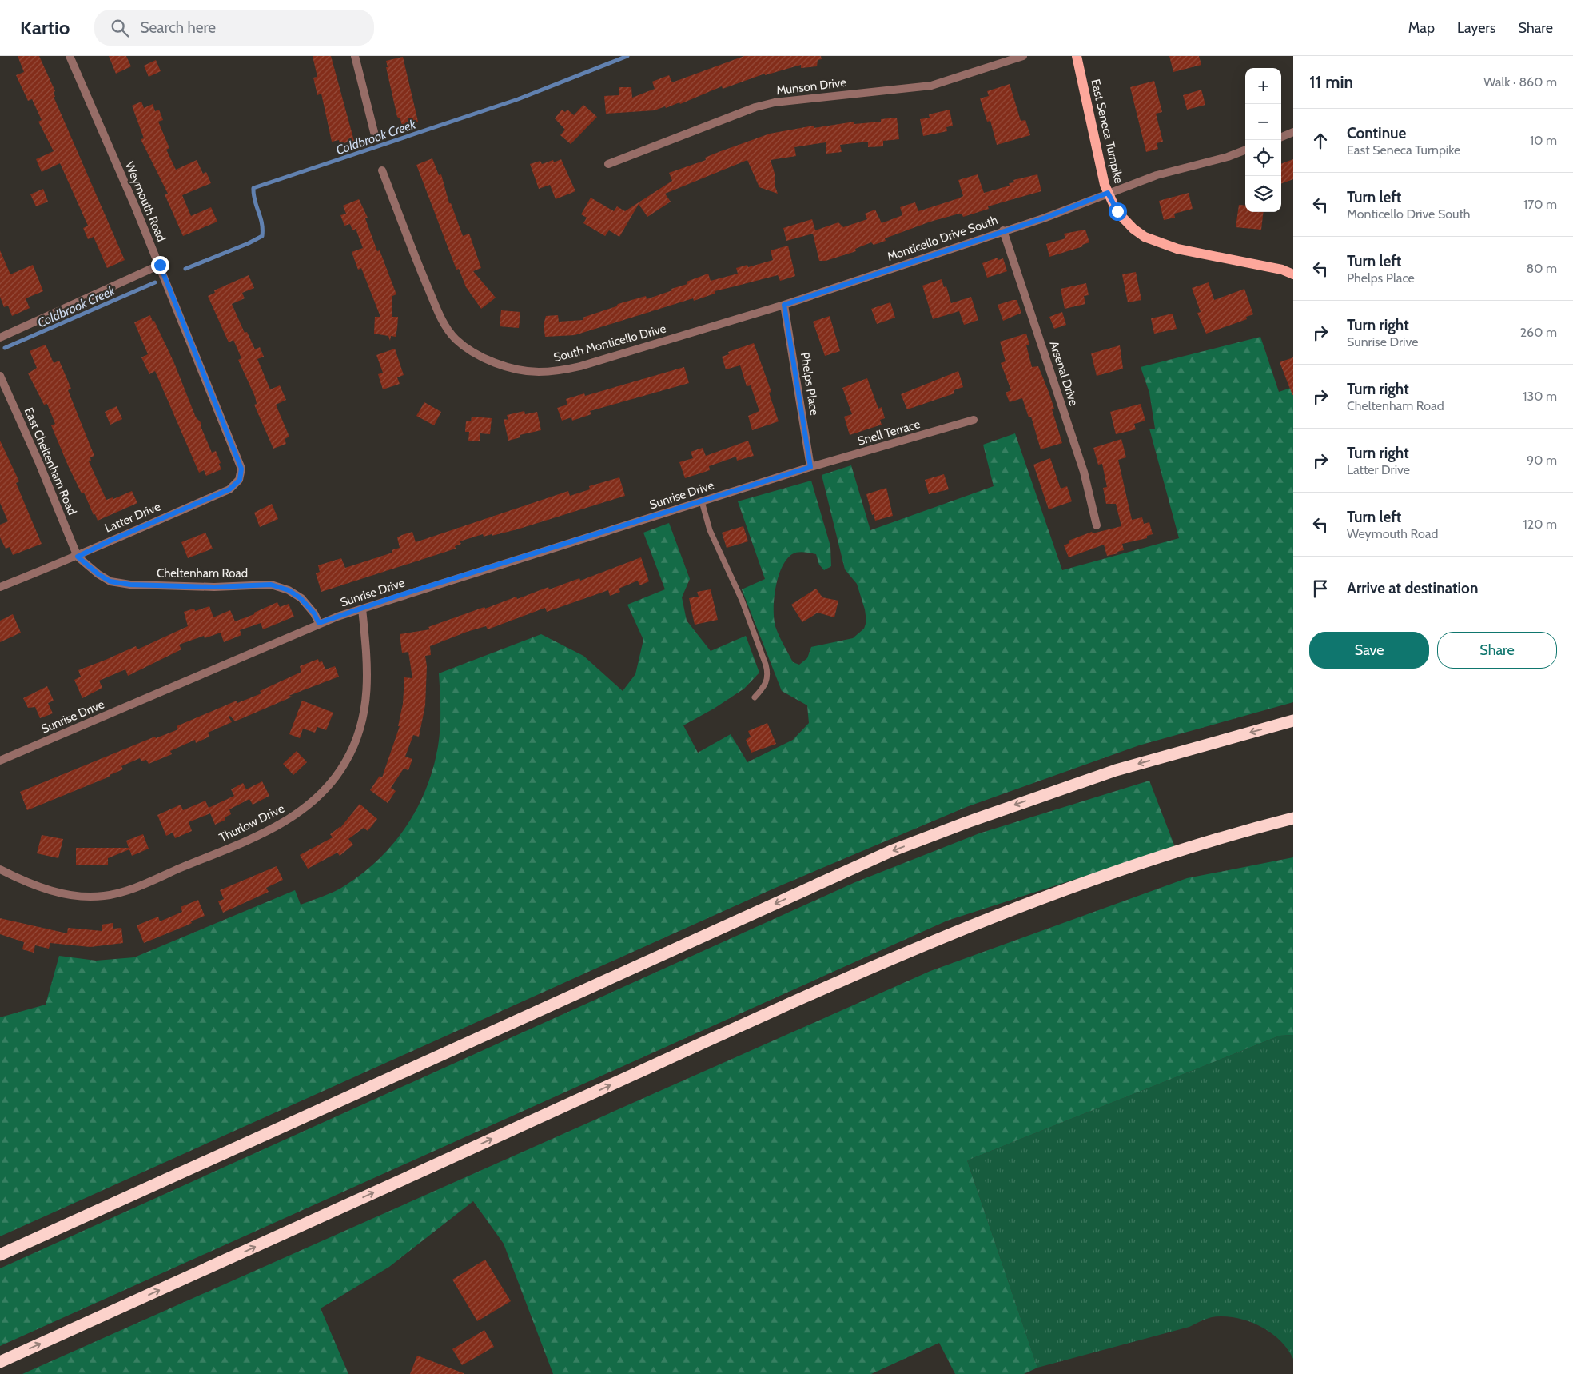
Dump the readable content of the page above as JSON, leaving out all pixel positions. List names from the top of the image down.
{
  "streets": {
    "main road": ["East Seneca Turnpike"],
    "street": [
      "Munson Drive",
      "Weymouth Road",
      "Monticello Drive South",
      "South Monticello Drive",
      "Arsenal Drive",
      "Phelps Place",
      "Snell Terrace",
      "East Cheltenham Road",
      "Sunrise Drive",
      "Latter Drive",
      "Cheltenham Road",
      "Thurlow Drive"
    ]
  },
  "crossings": [
    ["East Seneca Turnpike", "Monticello Drive South"],
    ["Weymouth Road", "Latter Drive"],
    ["Monticello Drive South", "South Monticello Drive"],
    ["Monticello Drive South", "Arsenal Drive"],
    ["Monticello Drive South", "Phelps Place"],
    ["South Monticello Drive", "Phelps Place"],
    ["Phelps Place", "Snell Terrace"],
    ["Phelps Place", "Sunrise Drive"],
    ["Snell Terrace", "Sunrise Drive"],
    ["East Cheltenham Road", "Latter Drive"],
    ["East Cheltenham Road", "Cheltenham Road"],
    ["Sunrise Drive", "Cheltenham Road"],
    ["Sunrise Drive", "Thurlow Drive"],
    ["Latter Drive", "Cheltenham Road"]
  ],
  "water": ["Coldbrook Creek"],
  "page": {
    "header": "Kartio",
    "search": "Search here",
    "nav": ["Map", "Layers", "Share"],
    "heading": ["11 min", "Walk · 860 m"],
    "map_buttons": ["+", "−"],
    "list": [
      ["Continue", "East Seneca Turnpike", "10 m"],
      ["Turn left", "Monticello Drive South", "170 m"],
      ["Turn left", "Phelps Place", "80 m"],
      ["Turn right", "Sunrise Drive", "260 m"],
      ["Turn right", "Cheltenham Road", "130 m"],
      ["Turn right", "Latter Drive", "90 m"],
      ["Turn left", "Weymouth Road", "120 m"],
      "Arrive at destination"
    ],
    "buttons": ["Save", "Share"]
  }
}
